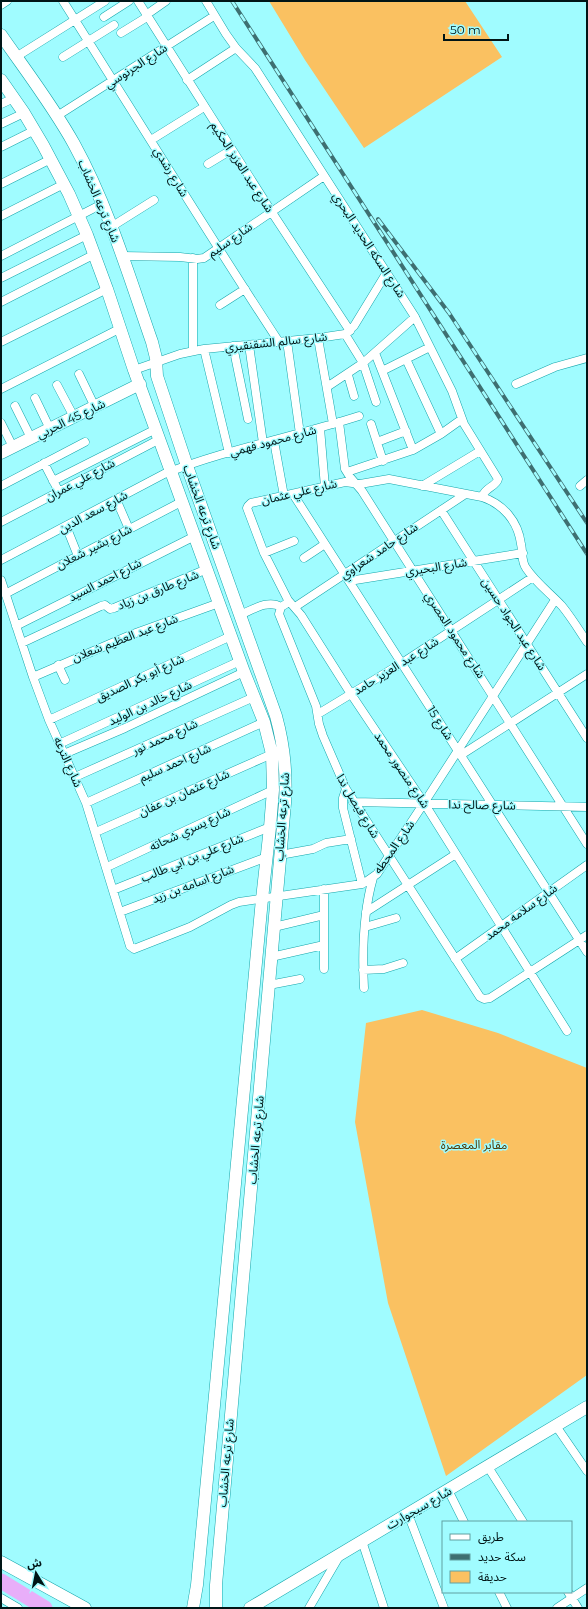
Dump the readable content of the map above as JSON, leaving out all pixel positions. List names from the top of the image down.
{
  "streets": {
    "street": [
      "شارع الجرنوسي",
      "شارع عبد العزيز الحكيم",
      "شارع رشدي",
      "شارع ترعه الخشاب",
      "شارع سليم",
      "شارع السكه الحديد البحري",
      "شارع سالم الشقنقيري",
      "شارع 45 الحربي",
      "شارع محمود فهمي",
      "شارع علي عمران",
      "شارع علي عثمان",
      "شارع سعد الدين",
      "شارع بشير شعلان",
      "شارع حامد شعراوي",
      "شارع البحيري",
      "شارع احمد السيد",
      "شارع طارق بن زياد",
      "شارع عبد الجواد حسين",
      "شارع محمود المصري",
      "شارع عبد العظيم شعلان",
      "شارع عبد العزيز حامد",
      "شارع أبو بكر الصديق",
      "شارع خالد بن الوليد",
      "شارع 15",
      "شارع محمد نور",
      "شارع الترعه",
      "شارع احمد سليم",
      "شارع منصور محمد",
      "شارع عثمان بن عفان",
      "شارع صالح ندا",
      "شارع فيصل ندا",
      "شارع يسري شحاته",
      "شارع المحطه",
      "شارع علي بن ابي طالب",
      "شارع اسامه بن زيد",
      "شارع سلامه محمد",
      "شارع سيجوارت"
    ]
  },
  "crossings": [
    ["شارع الجرنوسي", "شارع عبد العزيز الحكيم"],
    ["شارع الجرنوسي", "شارع رشدي"],
    ["شارع الجرنوسي", "شارع ترعه الخشاب"],
    ["شارع الجرنوسي", "شارع السكه الحديد البحري"],
    ["شارع عبد العزيز الحكيم", "شارع سليم"],
    ["شارع عبد العزيز الحكيم", "شارع سالم الشقنقيري"],
    ["شارع رشدي", "شارع سليم"],
    ["شارع رشدي", "شارع سالم الشقنقيري"],
    ["شارع ترعه الخشاب", "شارع سليم"],
    ["شارع ترعه الخشاب", "شارع سالم الشقنقيري"],
    ["شارع ترعه الخشاب", "شارع 45 الحربي"],
    ["شارع ترعه الخشاب", "شارع محمود فهمي"],
    ["شارع ترعه الخشاب", "شارع علي عمران"],
    ["شارع ترعه الخشاب", "شارع سعد الدين"],
    ["شارع ترعه الخشاب", "شارع بشير شعلان"],
    ["شارع ترعه الخشاب", "شارع احمد السيد"],
    ["شارع ترعه الخشاب", "شارع طارق بن زياد"],
    ["شارع ترعه الخشاب", "شارع عبد العظيم شعلان"],
    ["شارع ترعه الخشاب", "شارع أبو بكر الصديق"],
    ["شارع ترعه الخشاب", "شارع خالد بن الوليد"],
    ["شارع ترعه الخشاب", "شارع محمد نور"],
    ["شارع ترعه الخشاب", "شارع احمد سليم"],
    ["شارع ترعه الخشاب", "شارع عثمان بن عفان"],
    ["شارع ترعه الخشاب", "شارع يسري شحاته"],
    ["شارع ترعه الخشاب", "شارع المحطه"],
    ["شارع ترعه الخشاب", "شارع علي بن ابي طالب"],
    ["شارع ترعه الخشاب", "شارع اسامه بن زيد"],
    ["شارع سليم", "شارع السكه الحديد البحري"],
    ["شارع السكه الحديد البحري", "شارع علي عثمان"],
    ["شارع محمود فهمي", "شارع سعد الدين"],
    ["شارع علي عثمان", "شارع حامد شعراوي"],
    ["شارع علي عثمان", "شارع البحيري"],
    ["شارع علي عثمان", "شارع محمود المصري"],
    ["شارع علي عثمان", "شارع عبد العزيز حامد"],
    ["شارع علي عثمان", "شارع 15"],
    ["شارع علي عثمان", "شارع منصور محمد"],
    ["شارع علي عثمان", "شارع المحطه"],
    ["شارع بشير شعلان", "شارع الترعه"],
    ["شارع حامد شعراوي", "شارع البحيري"],
    ["شارع حامد شعراوي", "شارع عبد الجواد حسين"],
    ["شارع حامد شعراوي", "شارع محمود المصري"],
    ["شارع حامد شعراوي", "شارع 15"],
    ["شارع حامد شعراوي", "شارع منصور محمد"],
    ["شارع البحيري", "شارع عبد الجواد حسين"],
    ["شارع البحيري", "شارع محمود المصري"],
    ["شارع البحيري", "شارع 15"],
    ["شارع احمد السيد", "شارع الترعه"],
    ["شارع طارق بن زياد", "شارع الترعه"],
    ["شارع عبد الجواد حسين", "شارع عبد العزيز حامد"],
    ["شارع عبد الجواد حسين", "شارع المحطه"],
    ["شارع محمود المصري", "شارع عبد العزيز حامد"],
    ["شارع محمود المصري", "شارع صالح ندا"],
    ["شارع محمود المصري", "شارع المحطه"],
    ["شارع عبد العظيم شعلان", "شارع الترعه"],
    ["شارع عبد العزيز حامد", "شارع 15"],
    ["شارع عبد العزيز حامد", "شارع منصور محمد"],
    ["شارع عبد العزيز حامد", "شارع فيصل ندا"],
    ["شارع أبو بكر الصديق", "شارع الترعه"],
    ["شارع خالد بن الوليد", "شارع الترعه"],
    ["شارع 15", "شارع صالح ندا"],
    ["شارع 15", "شارع المحطه"],
    ["شارع 15", "شارع سلامه محمد"],
    ["شارع محمد نور", "شارع الترعه"],
    ["شارع الترعه", "شارع احمد سليم"],
    ["شارع الترعه", "شارع عثمان بن عفان"],
    ["شارع الترعه", "شارع يسري شحاته"],
    ["شارع الترعه", "شارع المحطه"],
    ["شارع الترعه", "شارع علي بن ابي طالب"],
    ["شارع الترعه", "شارع اسامه بن زيد"],
    ["شارع منصور محمد", "شارع صالح ندا"],
    ["شارع منصور محمد", "شارع فيصل ندا"],
    ["شارع منصور محمد", "شارع المحطه"],
    ["شارع منصور محمد", "شارع سلامه محمد"],
    ["شارع صالح ندا", "شارع فيصل ندا"],
    ["شارع صالح ندا", "شارع المحطه"],
    ["شارع فيصل ندا", "شارع المحطه"],
    ["شارع فيصل ندا", "شارع سلامه محمد"]
  ],
  "parks": ["مقابر المعصرة"],
  "legend": ["طريق", "سكة حديد", "حديقة"],
  "scale_bar": "50 m",
  "north": "top"
}
